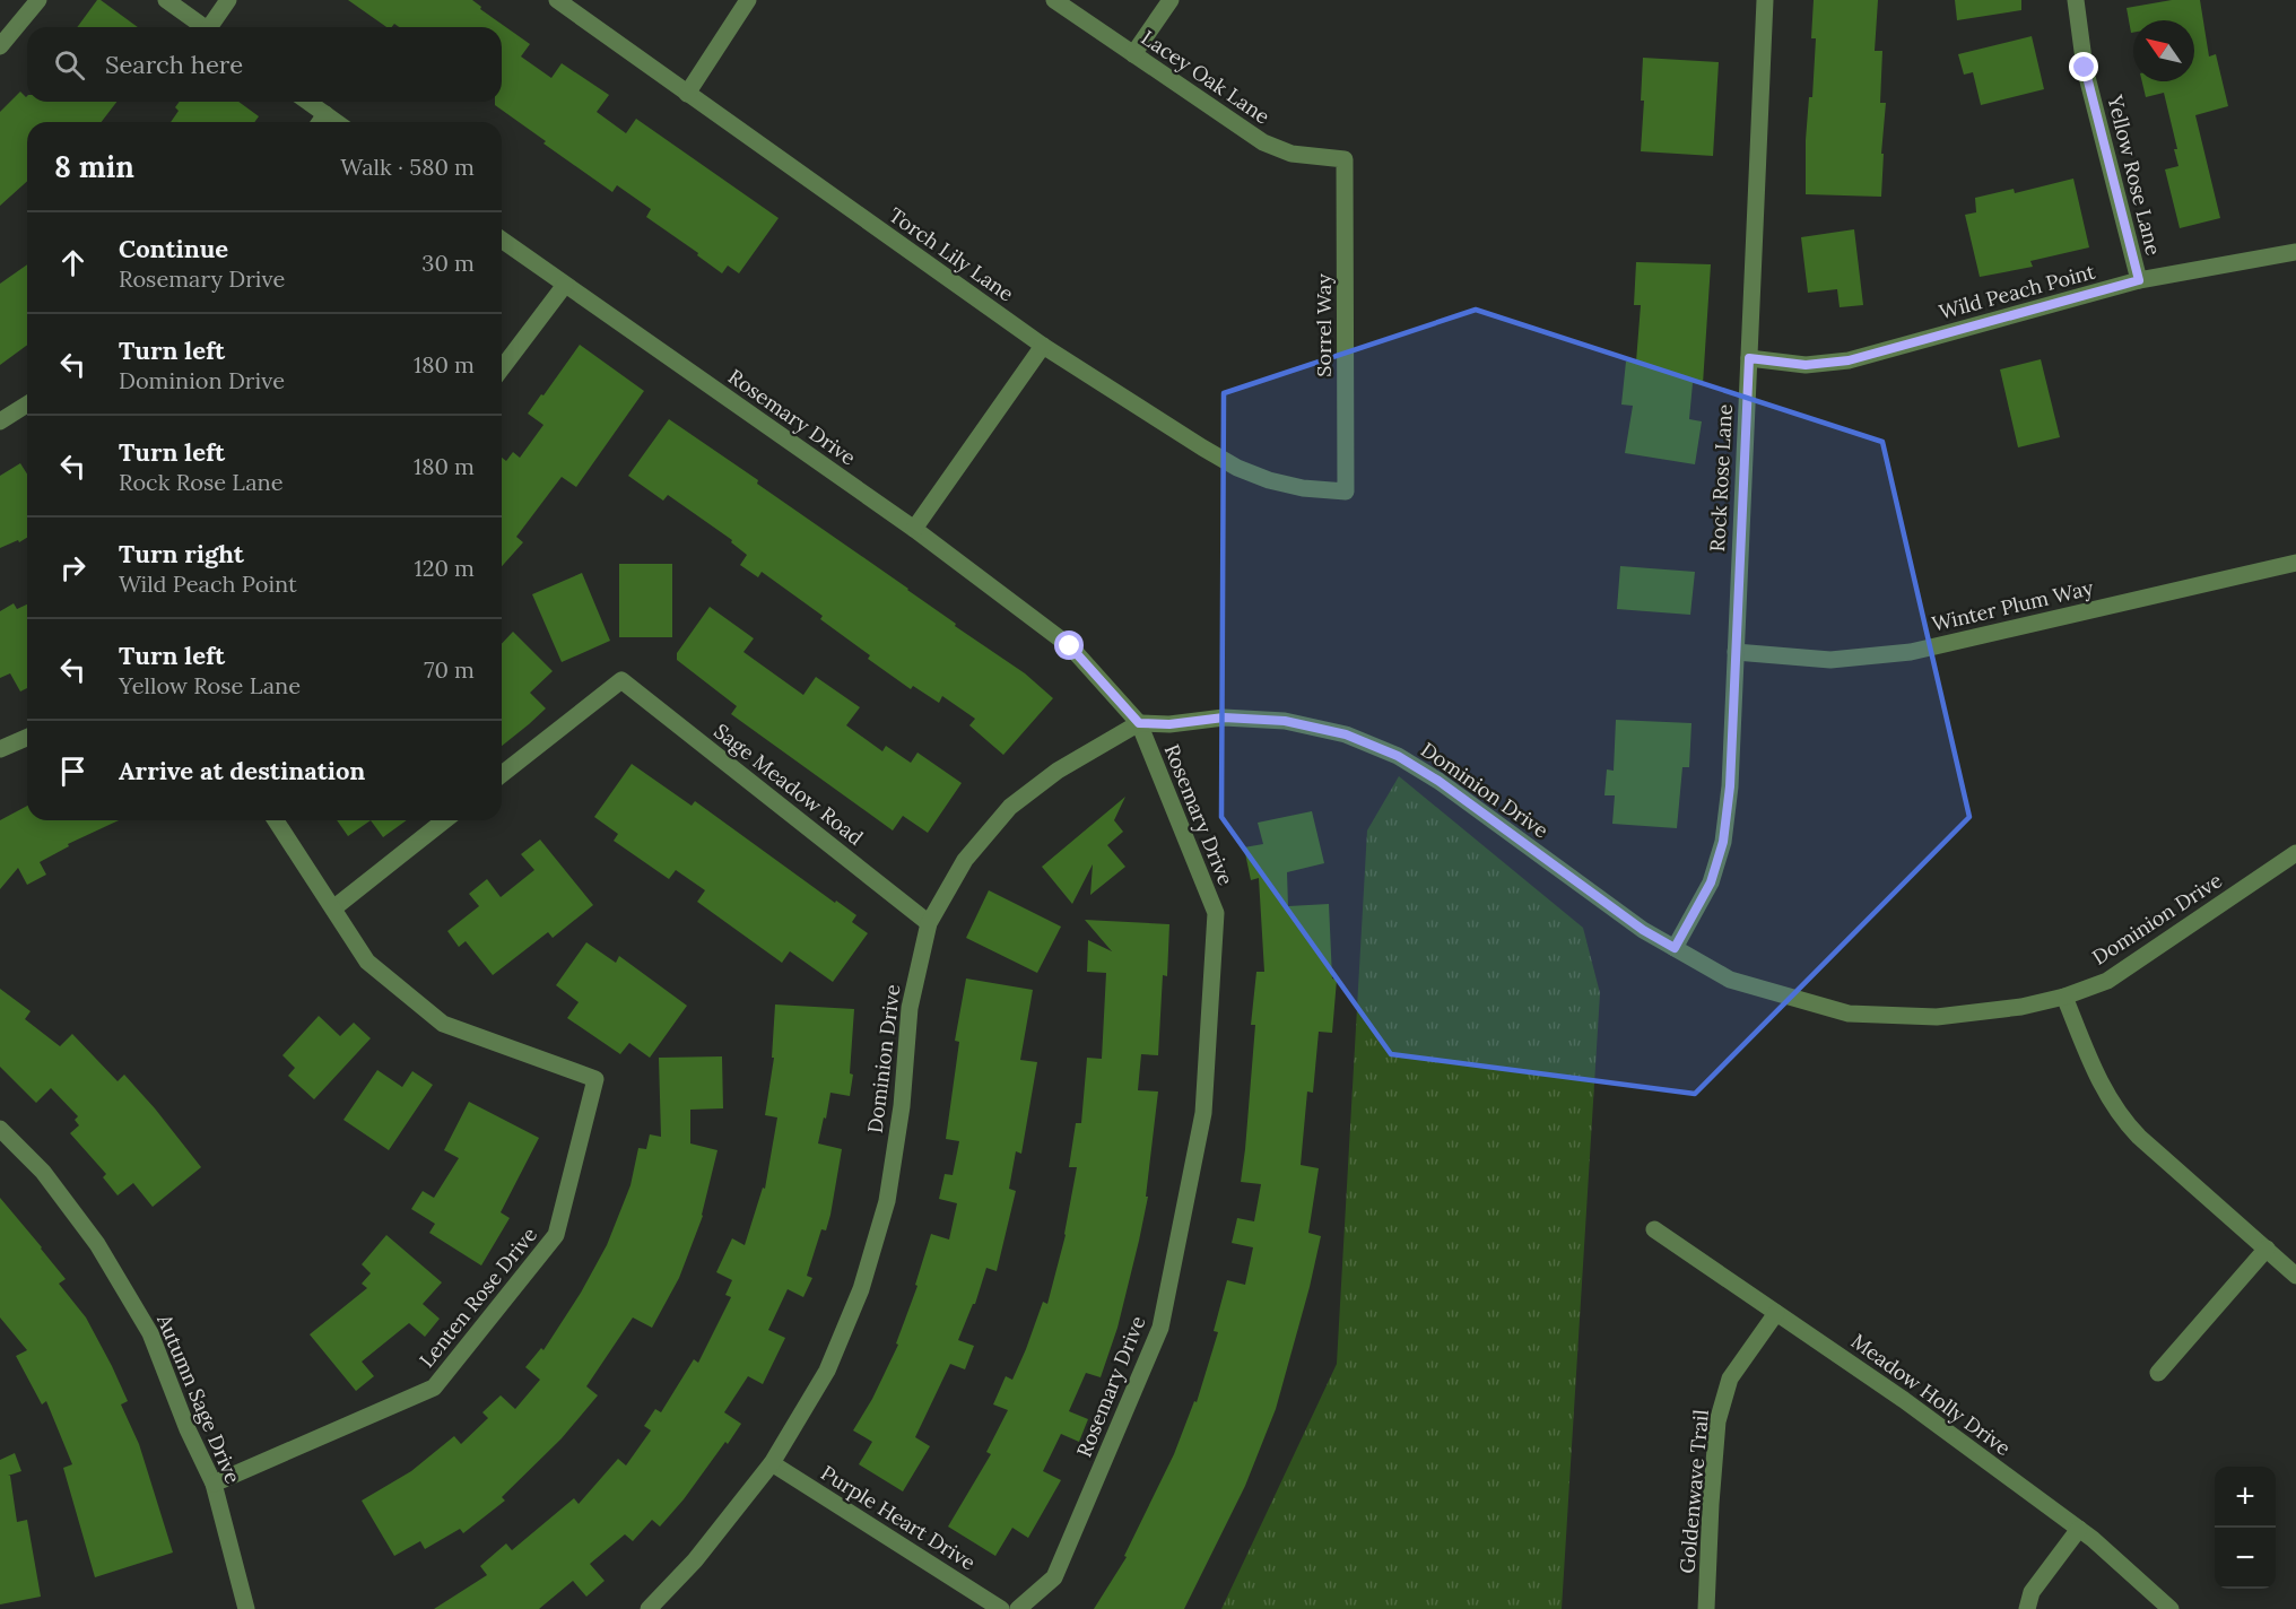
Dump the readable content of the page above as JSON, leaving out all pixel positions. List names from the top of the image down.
{
  "streets": {
    "street": [
      "Lacey Oak Lane",
      "Yellow Rose Lane",
      "Torch Lily Lane",
      "Wild Peach Point",
      "Sorrel Way",
      "Rosemary Drive",
      "Rock Rose Lane",
      "Winter Plum Way",
      "Sage Meadow Road",
      "Dominion Drive",
      "Lenten Rose Drive",
      "Meadow Holly Drive",
      "Autumn Sage Drive",
      "Goldenwave Trail",
      "Purple Heart Drive"
    ]
  },
  "crossings": [
    ["Lacey Oak Lane", "Sorrel Way"],
    ["Yellow Rose Lane", "Wild Peach Point"],
    ["Torch Lily Lane", "Sorrel Way"],
    ["Wild Peach Point", "Rock Rose Lane"],
    ["Rosemary Drive", "Dominion Drive"],
    ["Rock Rose Lane", "Winter Plum Way"],
    ["Rock Rose Lane", "Dominion Drive"],
    ["Sage Meadow Road", "Dominion Drive"],
    ["Dominion Drive", "Purple Heart Drive"],
    ["Lenten Rose Drive", "Autumn Sage Drive"],
    ["Meadow Holly Drive", "Goldenwave Trail"]
  ],
  "north": "top left",
  "page": {
    "search": "Search here",
    "heading": ["8 min", "Walk · 580 m"],
    "list": [
      ["Continue", "Rosemary Drive", "30 m"],
      ["Turn left", "Dominion Drive", "180 m"],
      ["Turn left", "Rock Rose Lane", "180 m"],
      ["Turn right", "Wild Peach Point", "120 m"],
      ["Turn left", "Yellow Rose Lane", "70 m"],
      "Arrive at destination"
    ],
    "map_buttons": ["+", "−"]
  }
}
